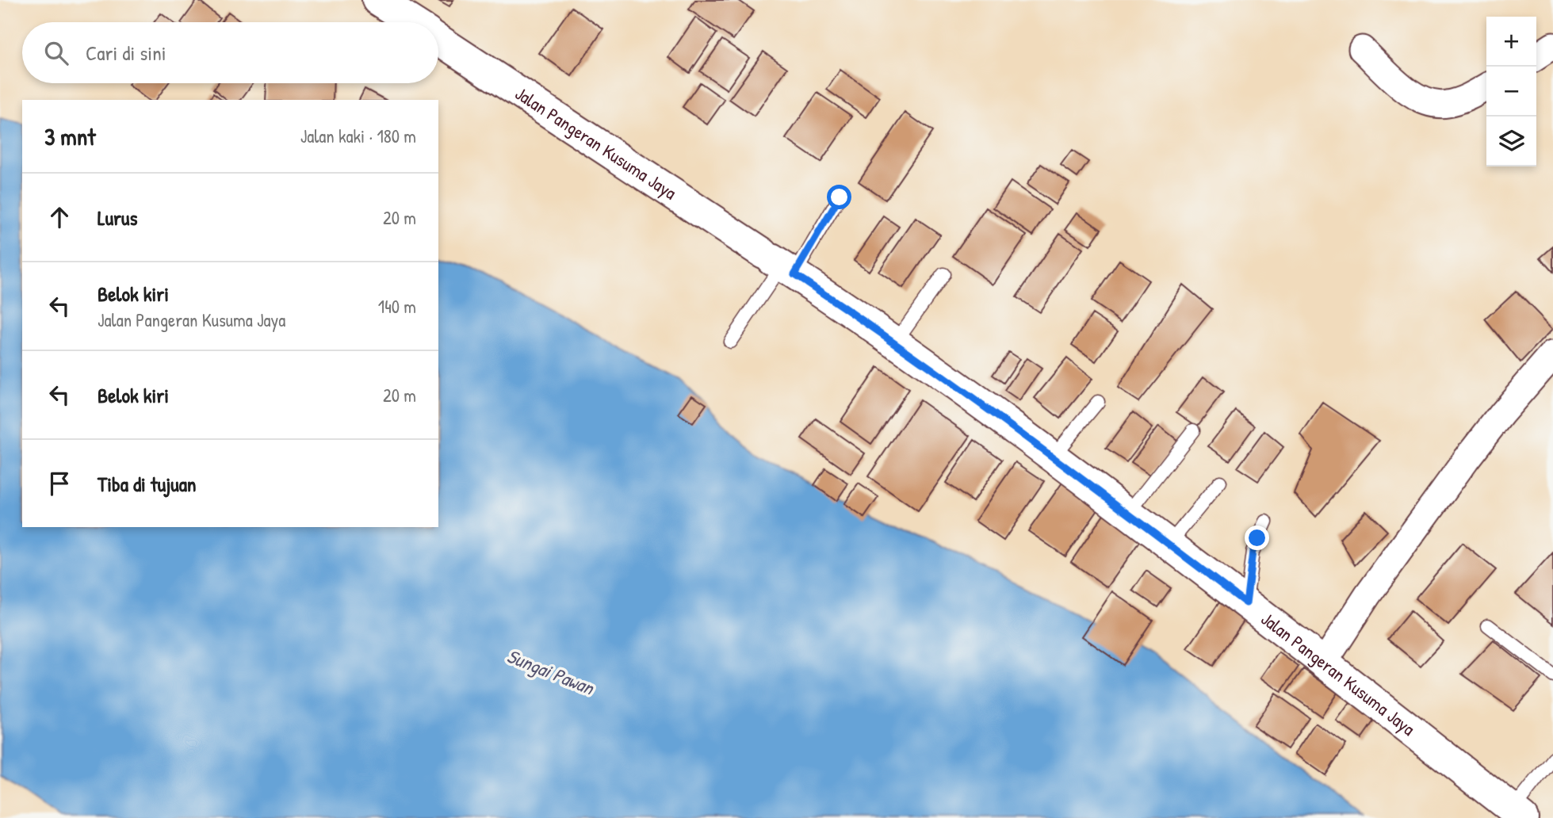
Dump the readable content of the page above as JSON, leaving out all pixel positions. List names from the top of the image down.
{
  "streets": {
    "street": ["Jalan Pangeran Kusuma Jaya"]
  },
  "water": ["Sungai Pawan"],
  "page": {
    "map_buttons": ["+", "−"],
    "search": "Cari di sini",
    "heading": ["3 mnt", "Jalan kaki · 180 m"],
    "list": [
      ["Lurus", "20 m"],
      ["Belok kiri", "Jalan Pangeran Kusuma Jaya", "140 m"],
      ["Belok kiri", "20 m"],
      "Tiba di tujuan"
    ]
  }
}
